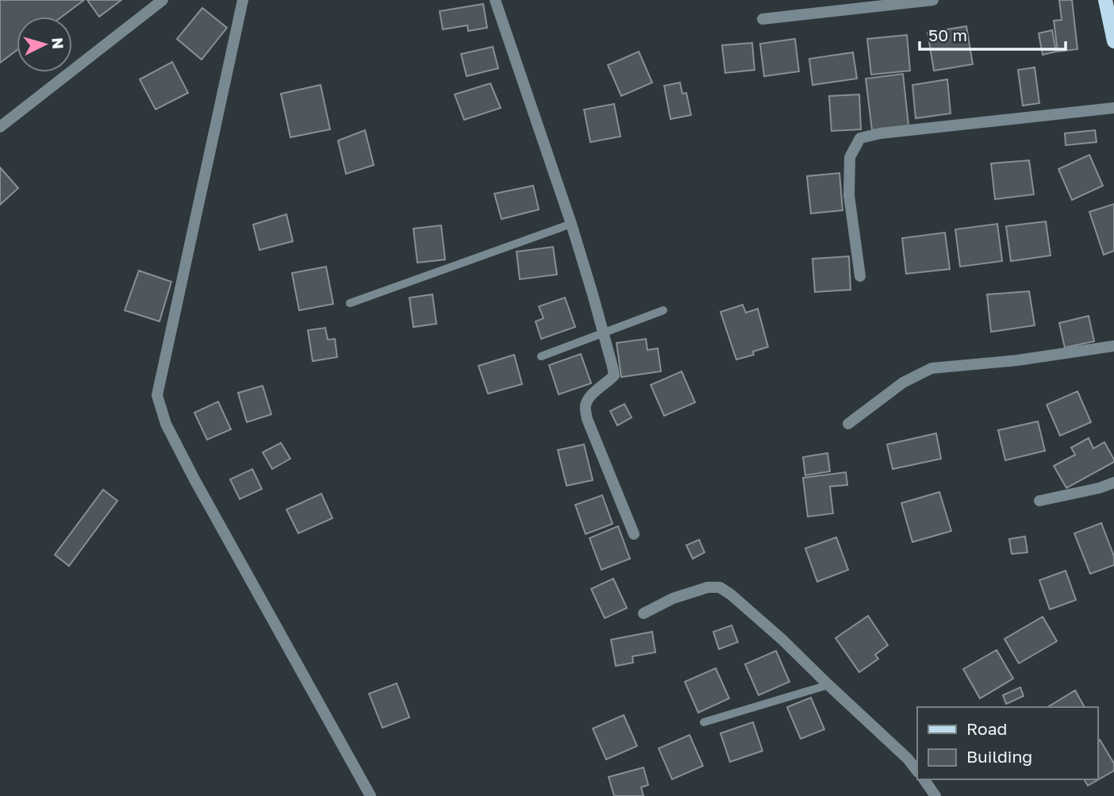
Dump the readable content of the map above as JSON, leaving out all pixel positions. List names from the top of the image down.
{
  "legend": ["Road", "Building"],
  "scale_bar": "50 m",
  "north": "right"
}
